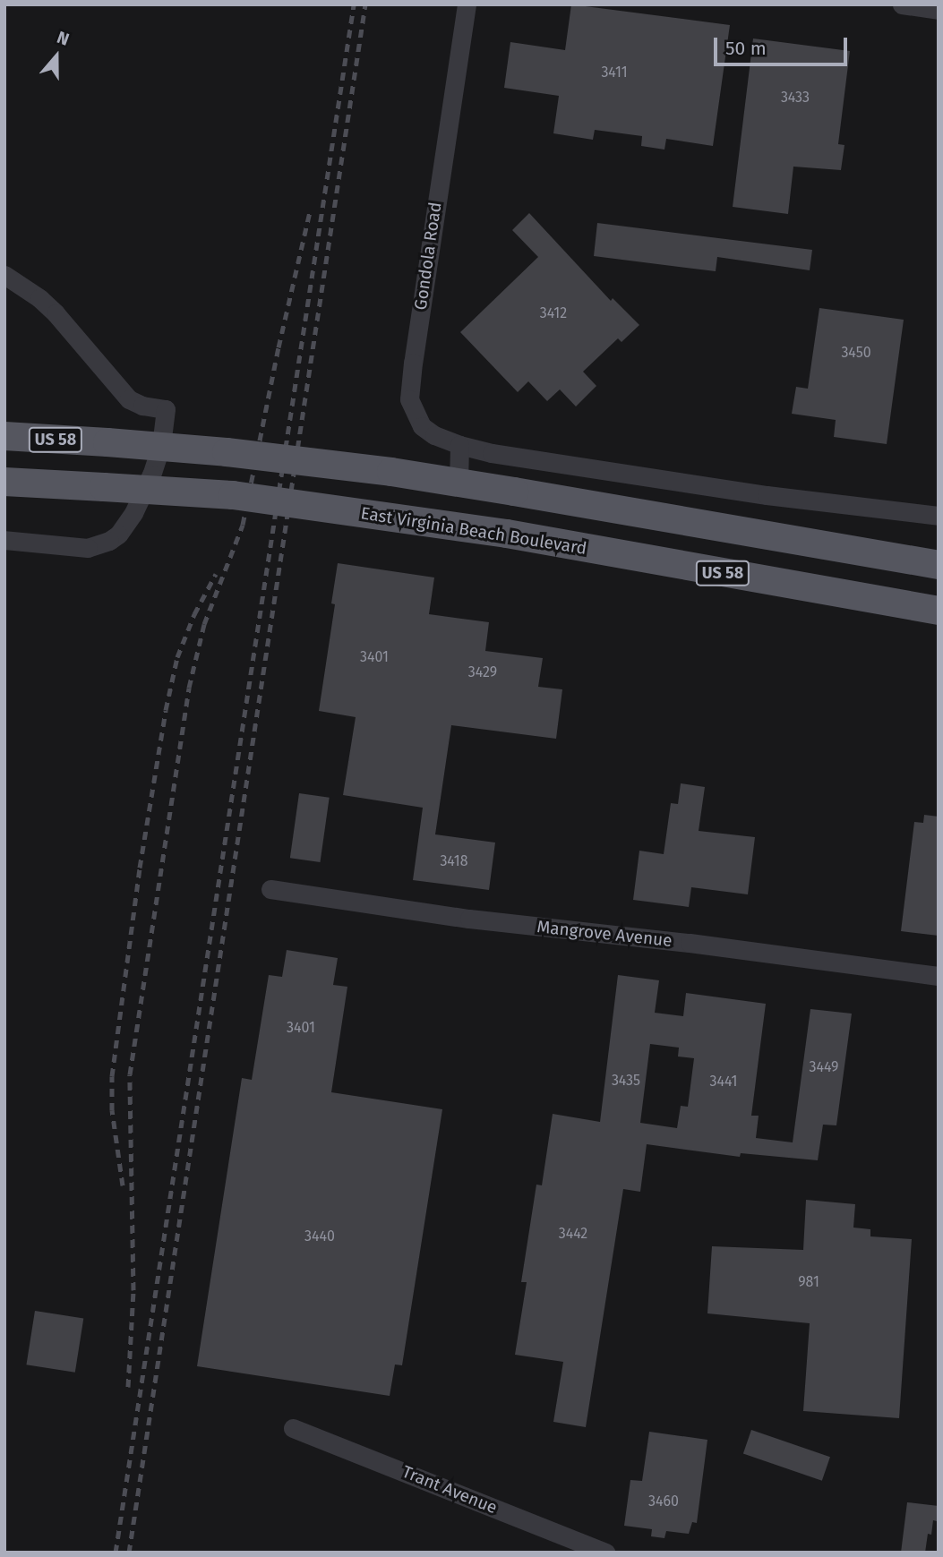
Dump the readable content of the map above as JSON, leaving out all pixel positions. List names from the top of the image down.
{
  "streets": {
    "main road": ["US 58", "East Virginia Beach Boulevard"],
    "street": ["Gondola Road", "Mangrove Avenue", "Trant Avenue"]
  },
  "house_numbers": [
    "3411",
    "3433",
    "3412",
    "3450",
    "3401",
    "3429",
    "3418",
    "3401",
    "3449",
    "3435",
    "3441",
    "3442",
    "3440",
    "981",
    "3460"
  ],
  "scale_bar": "50 m",
  "north": "top"
}
